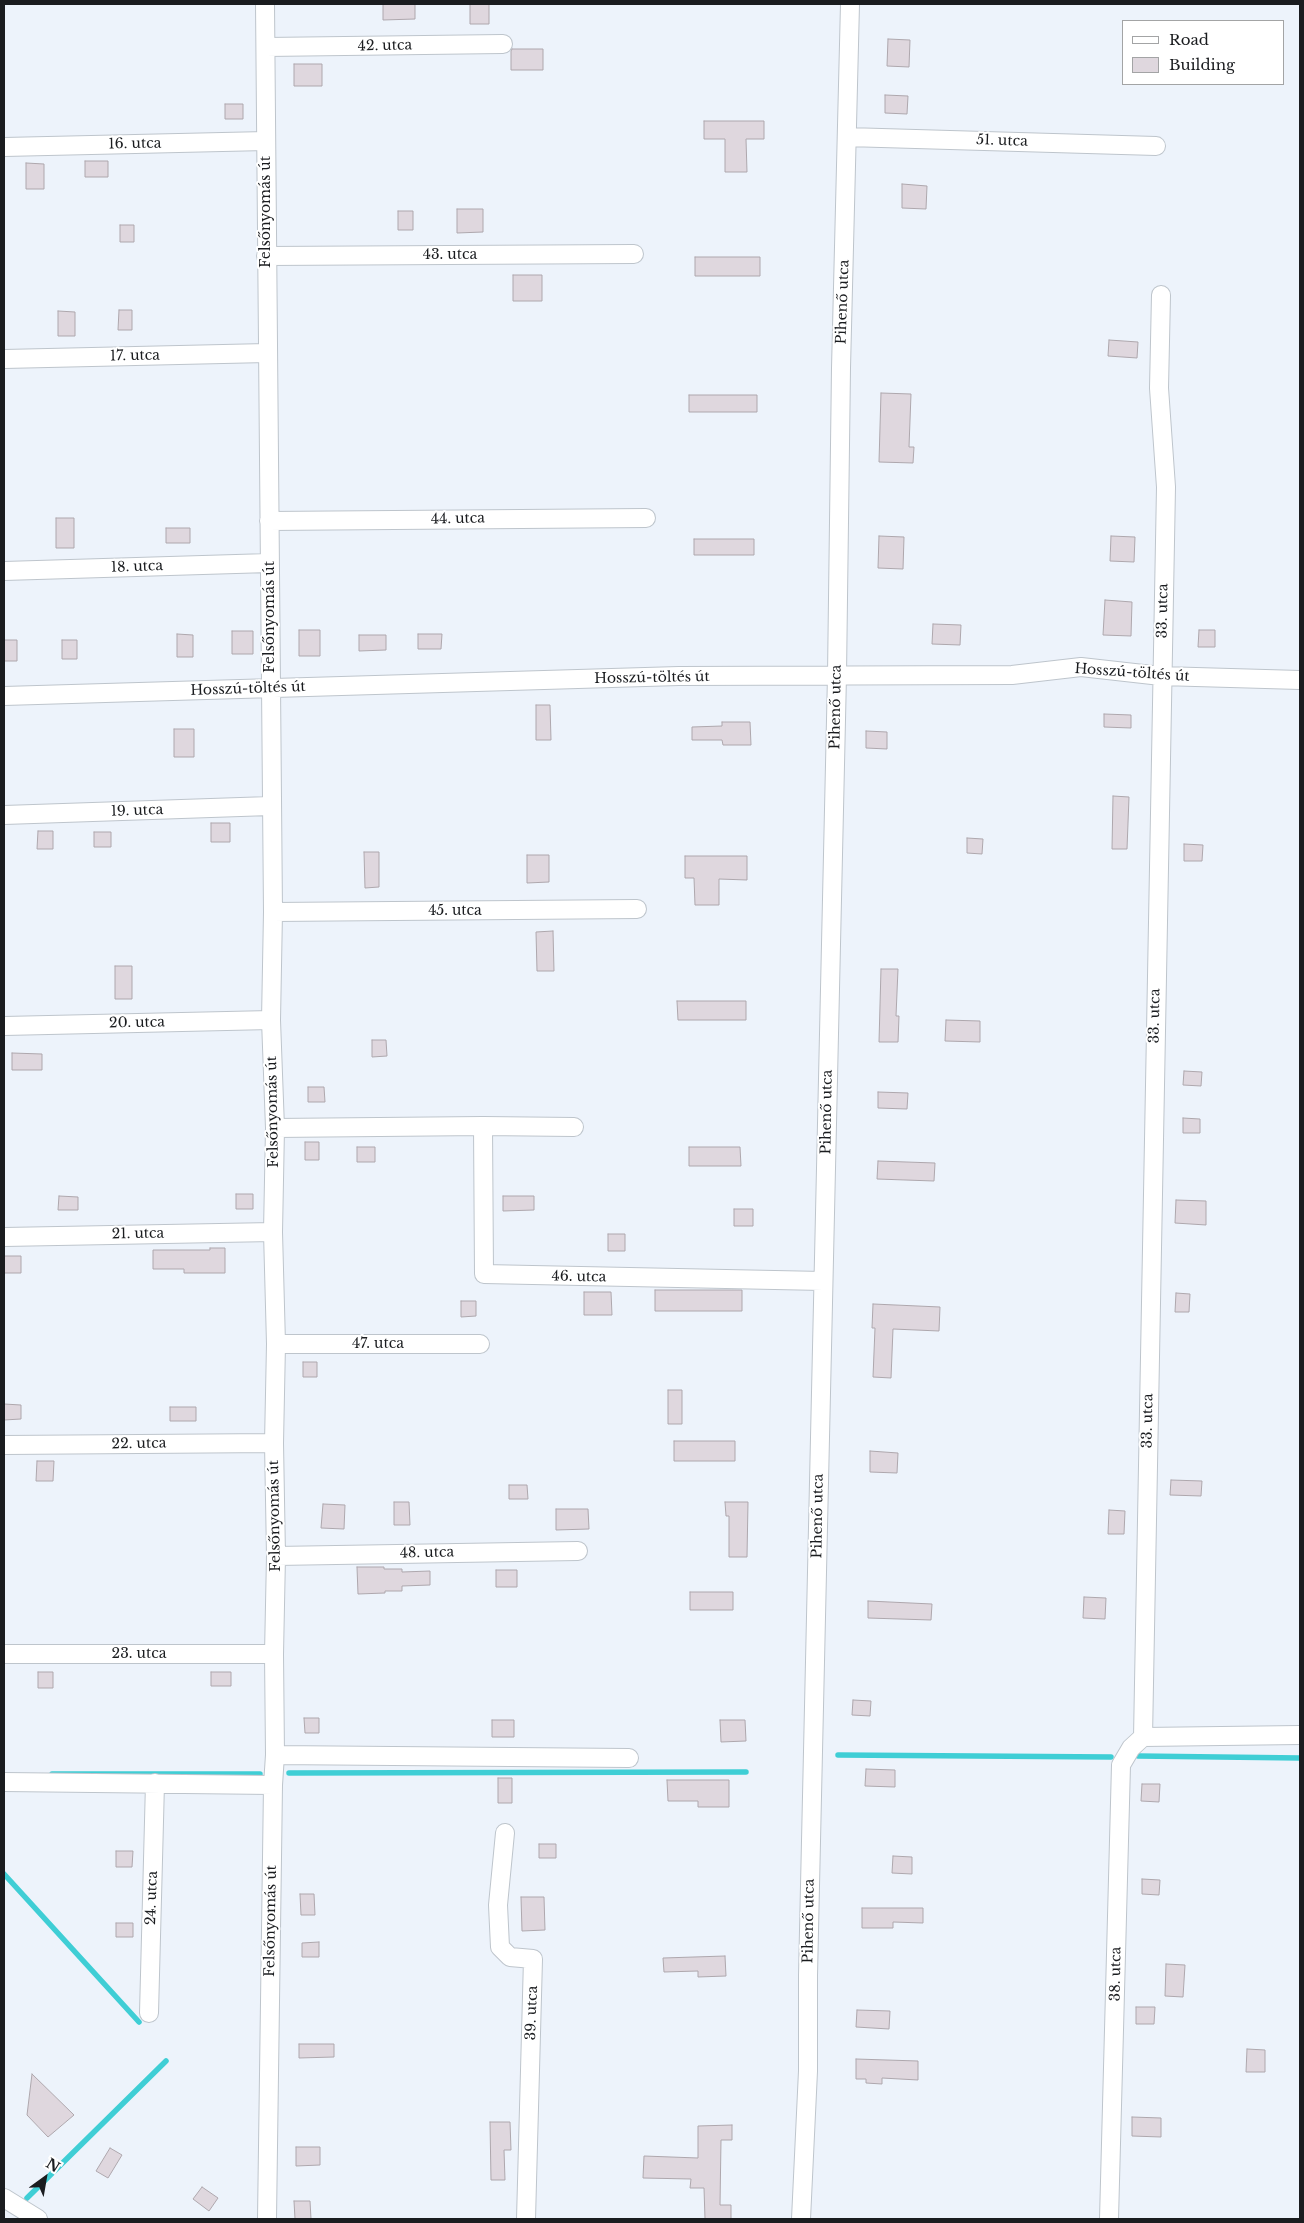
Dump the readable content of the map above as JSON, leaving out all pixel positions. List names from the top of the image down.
{
  "streets": {
    "street": [
      "42. utca",
      "51. utca",
      "16. utca",
      "Felsőnyomás út",
      "43. utca",
      "Pihenő utca",
      "17. utca",
      "44. utca",
      "18. utca",
      "33. utca",
      "Hosszú-töltés út",
      "19. utca",
      "45. utca",
      "20. utca",
      "21. utca",
      "46. utca",
      "47. utca",
      "22. utca",
      "48. utca",
      "23. utca",
      "24. utca",
      "38. utca",
      "39. utca"
    ]
  },
  "crossings": [
    ["42. utca", "Felsőnyomás út"],
    ["51. utca", "Pihenő utca"],
    ["16. utca", "Felsőnyomás út"],
    ["Felsőnyomás út", "43. utca"],
    ["Felsőnyomás út", "17. utca"],
    ["Felsőnyomás út", "44. utca"],
    ["Felsőnyomás út", "18. utca"],
    ["Felsőnyomás út", "Hosszú-töltés út"],
    ["Felsőnyomás út", "19. utca"],
    ["Felsőnyomás út", "45. utca"],
    ["Felsőnyomás út", "20. utca"],
    ["Felsőnyomás út", "21. utca"],
    ["Felsőnyomás út", "47. utca"],
    ["Felsőnyomás út", "22. utca"],
    ["Felsőnyomás út", "48. utca"],
    ["Felsőnyomás út", "23. utca"],
    ["Pihenő utca", "Hosszú-töltés út"],
    ["Pihenő utca", "46. utca"],
    ["33. utca", "Hosszú-töltés út"],
    ["33. utca", "38. utca"]
  ],
  "legend": ["Road", "Building"],
  "north": "top right"
}
